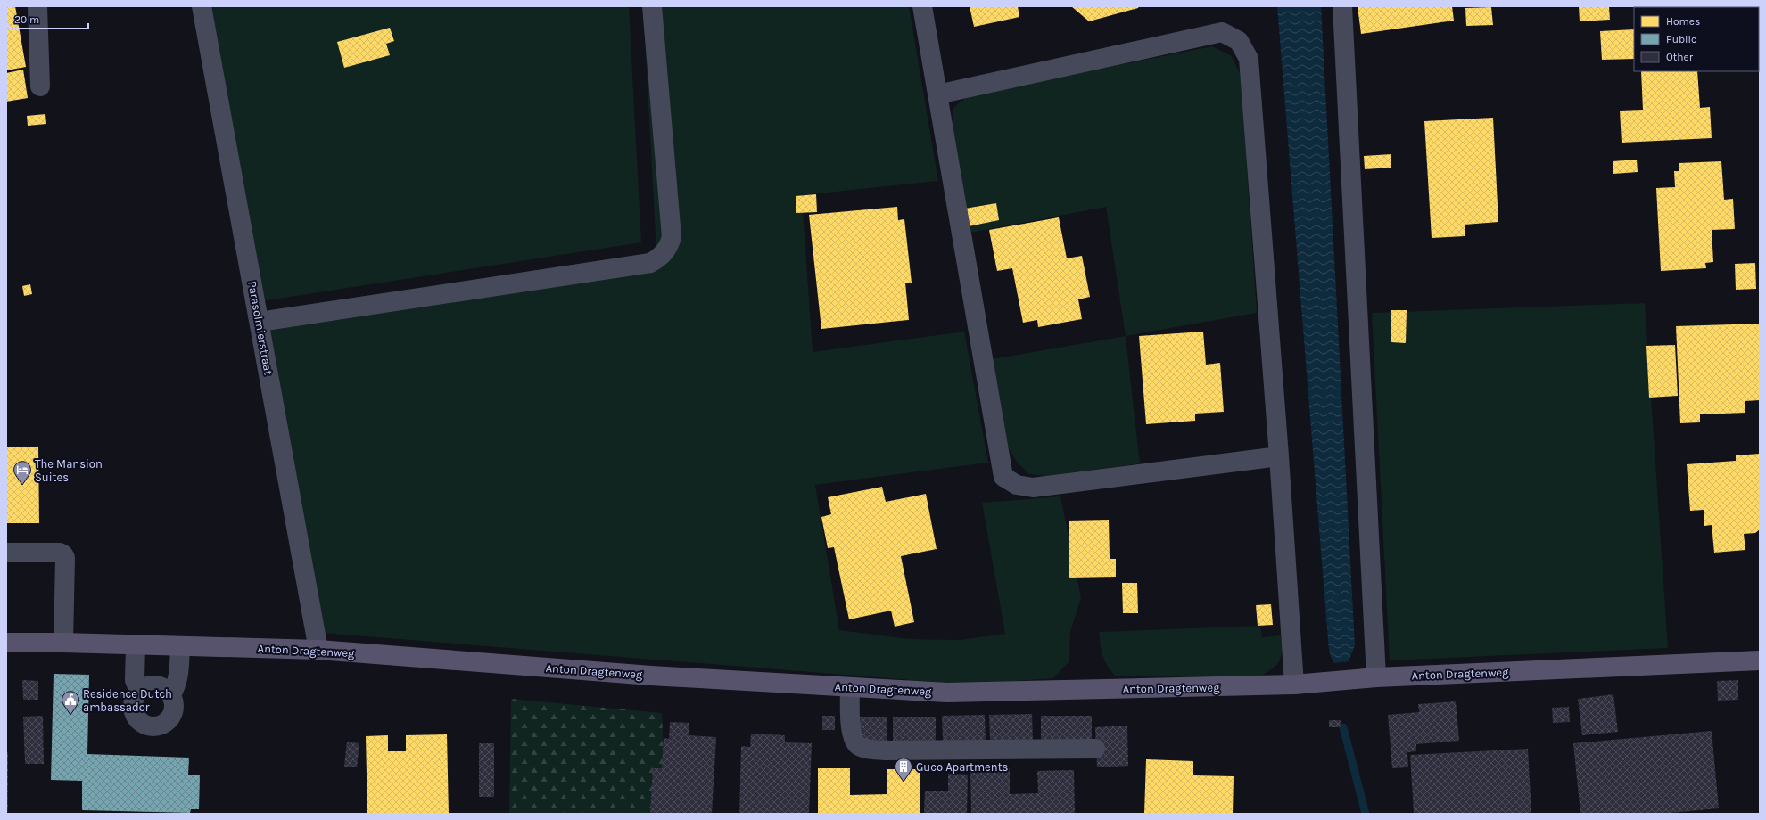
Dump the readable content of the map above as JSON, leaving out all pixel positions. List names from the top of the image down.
{
  "streets": {
    "main road": ["Anton Dragtenweg"],
    "street": ["Parasolmierstraat"]
  },
  "crossings": [
    ["Parasolmierstraat", "Anton Dragtenweg"]
  ],
  "places": {
    "hotel": ["The Mansion Suites"],
    "public building": ["Residence Dutch ambassador"],
    "building": ["Guco Apartments"]
  },
  "legend": ["Homes", "Public", "Other"],
  "scale_bar": "20 m"
}
